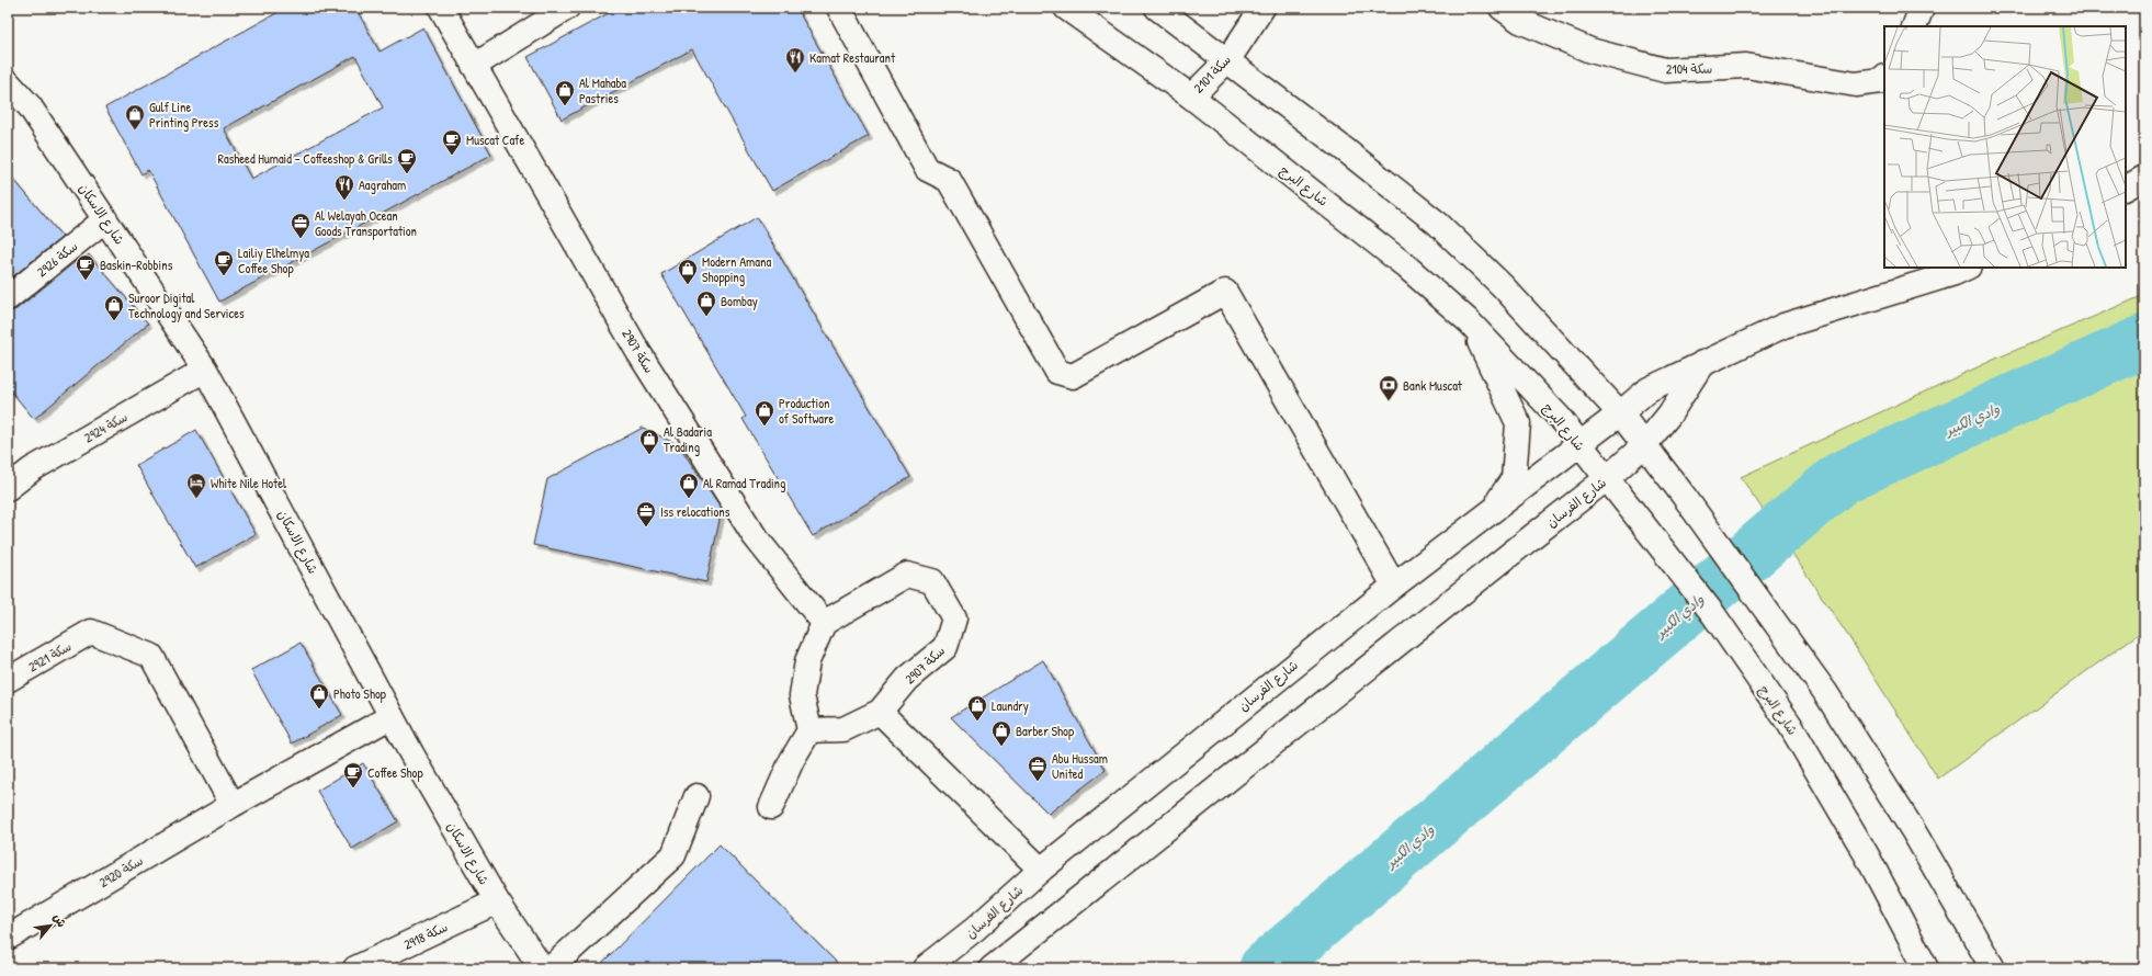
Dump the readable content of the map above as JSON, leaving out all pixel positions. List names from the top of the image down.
{
  "streets": {
    "street": [
      "سكة 2104",
      "سكة 2101",
      "شارع البرج",
      "شارع الاسكان",
      "سكة 2926",
      "سكة 2907",
      "سكة 2924",
      "شارع الفرسان",
      "سكة 2921",
      "سكة 2920",
      "سكة 2918"
    ]
  },
  "crossings": [
    ["سكة 2101", "شارع البرج"],
    ["شارع البرج", "شارع الفرسان"],
    ["شارع الاسكان", "سكة 2926"],
    ["شارع الاسكان", "سكة 2924"],
    ["شارع الاسكان", "سكة 2920"],
    ["شارع الاسكان", "سكة 2918"],
    ["سكة 2921", "سكة 2920"]
  ],
  "water": ["وادي الكبير"],
  "places": {
    "restaurant": ["Kamat Restaurant", "Aagraham"],
    "shop": [
      "Al Mahaba Pastries",
      "Gulf Line Printing Press",
      "Modern Amana Shopping",
      "Bombay",
      "Suroor Digital Technology and Services",
      "Production of Software",
      "Al Badaria Trading",
      "Al Ramad Trading",
      "Photo Shop",
      "Laundry",
      "Barber Shop"
    ],
    "cafe": [
      "Muscat Cafe",
      "Rasheed Humaid - Coffeeshop & Grills",
      "Lailiy Elhelmya Coffee Shop",
      "Baskin-Robbins",
      "Coffee Shop"
    ],
    "office": ["Al Welayah Ocean Goods Transportation", "Iss relocations", "Abu Hussam United"],
    "bank": ["Bank Muscat"],
    "hotel": ["White Nile Hotel"]
  },
  "north": "top right"
}
